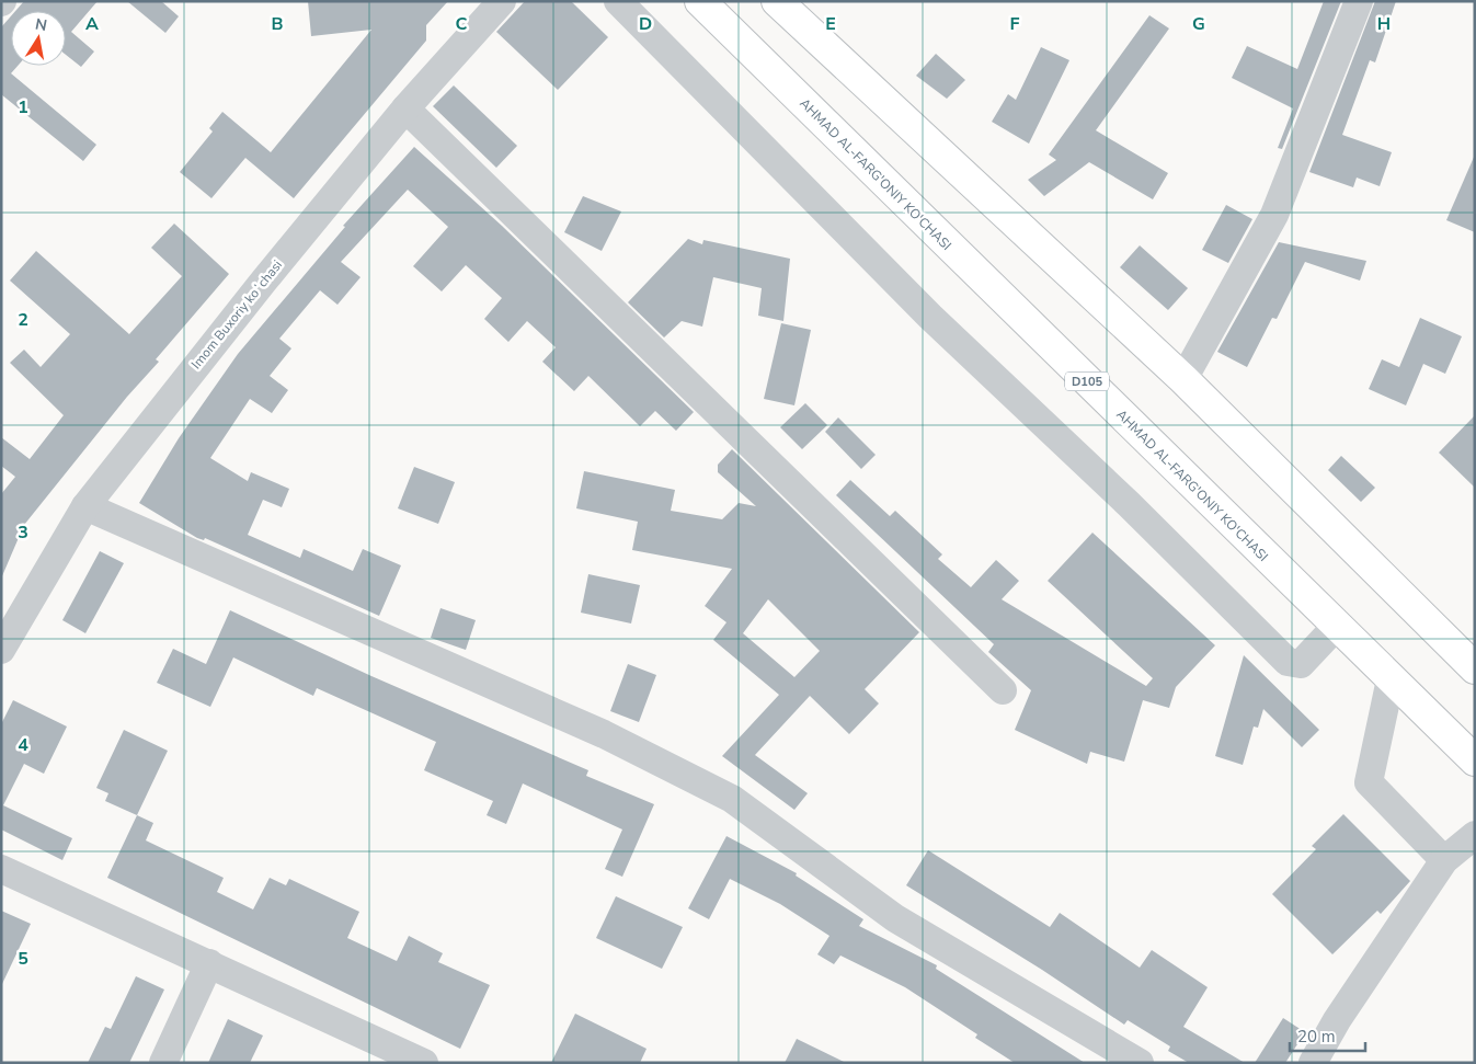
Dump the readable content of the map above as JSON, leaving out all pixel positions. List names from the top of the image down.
{
  "streets": {
    "highway": ["AHMAD AL-FARG'ONIY KO'CHASI", "D105"],
    "street": ["Imom Buxoriy koʻchasi"]
  },
  "scale_bar": "20 m",
  "north": "top",
  "grid": {
    "columns": [
      "A",
      "B",
      "C",
      "D",
      "E",
      "F",
      "G",
      "H"
    ],
    "rows": [
      "1",
      "2",
      "3",
      "4",
      "5"
    ]
  }
}
